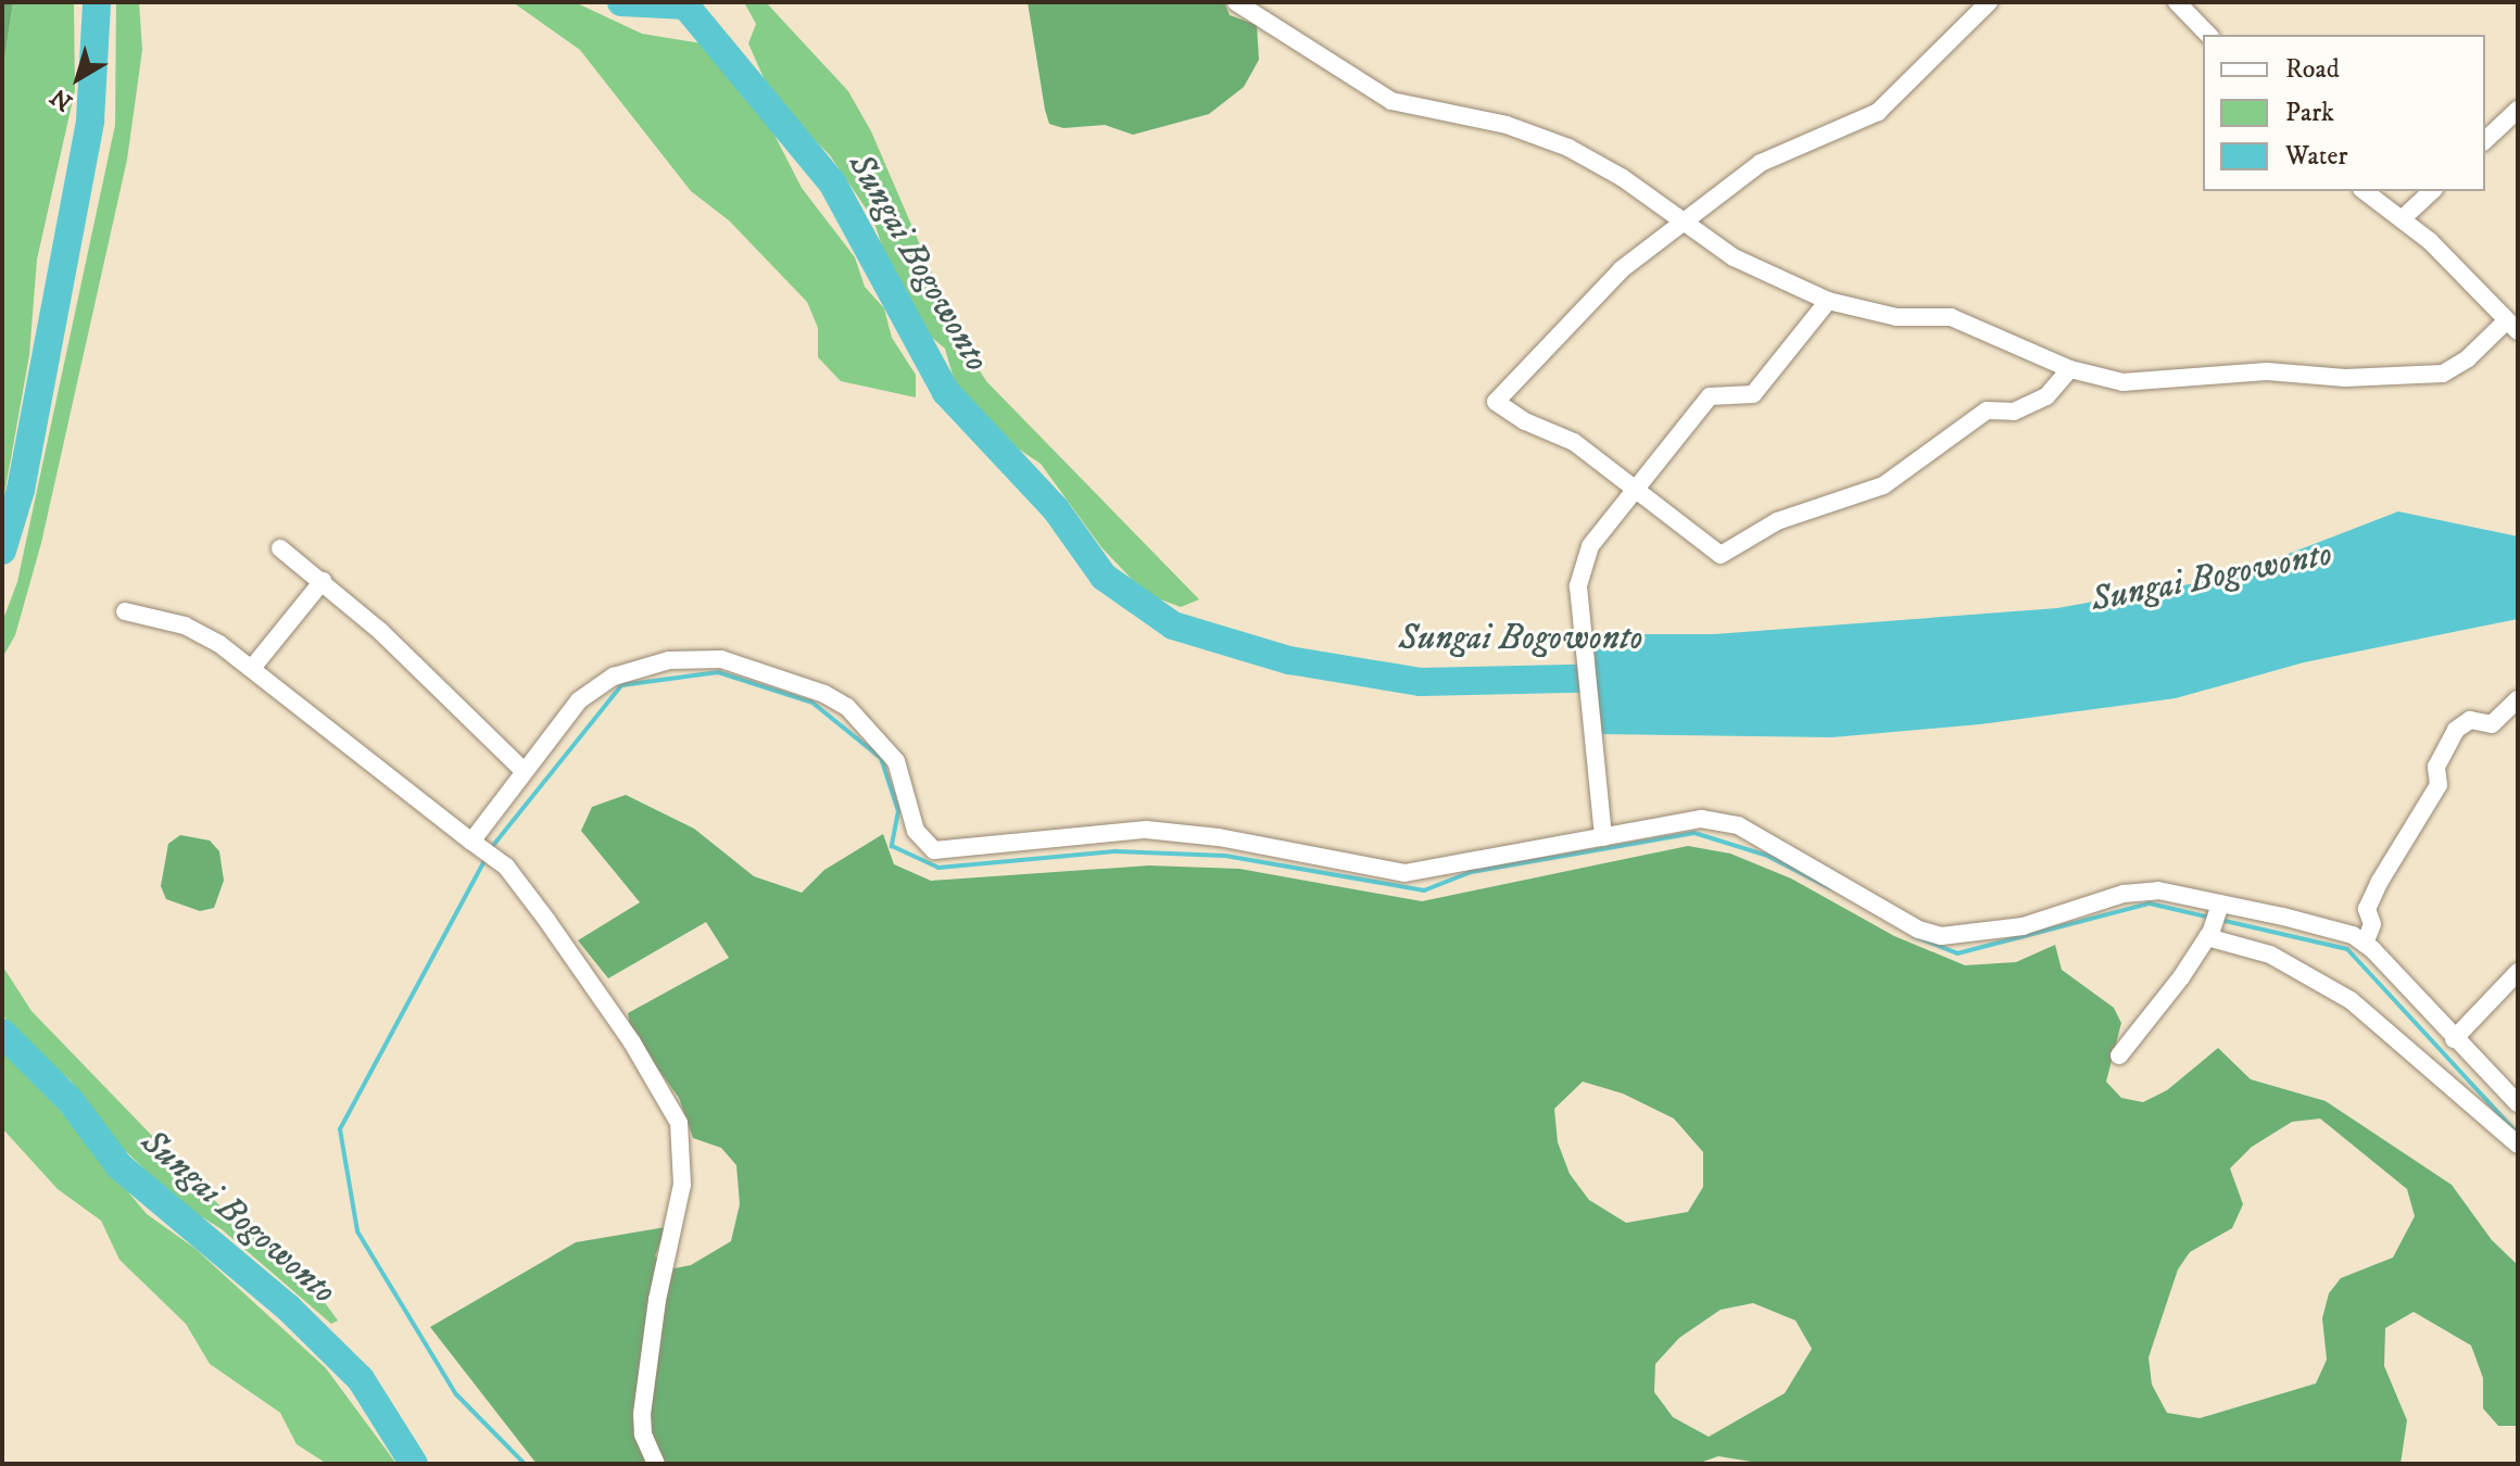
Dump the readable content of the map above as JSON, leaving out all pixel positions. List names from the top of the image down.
{
  "water": ["Sungai Bogowonto"],
  "legend": ["Road", "Park", "Water"],
  "north": "bottom left"
}
